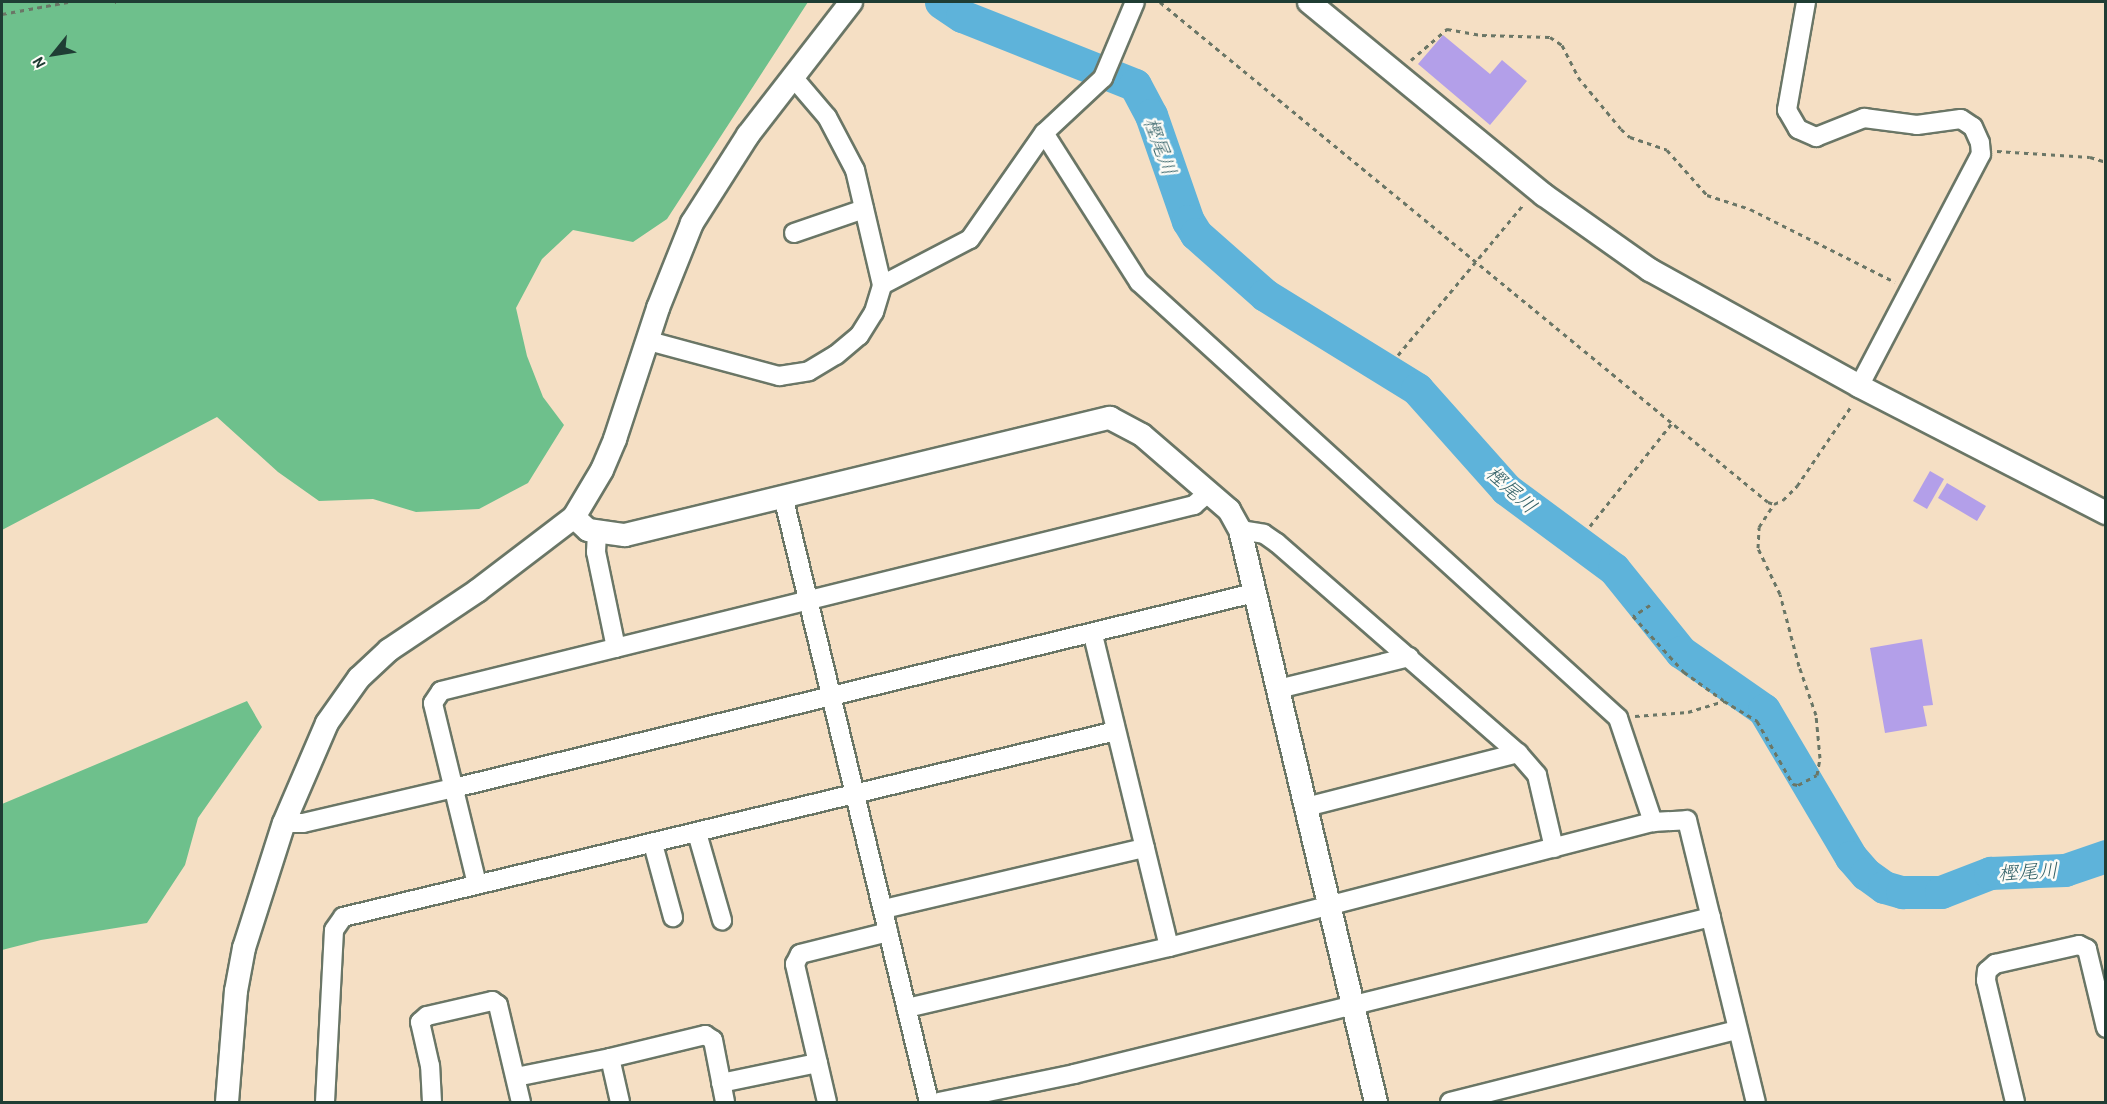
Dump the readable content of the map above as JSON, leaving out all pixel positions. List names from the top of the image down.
{
  "water": ["樫尾川"],
  "north": "bottom left"
}
